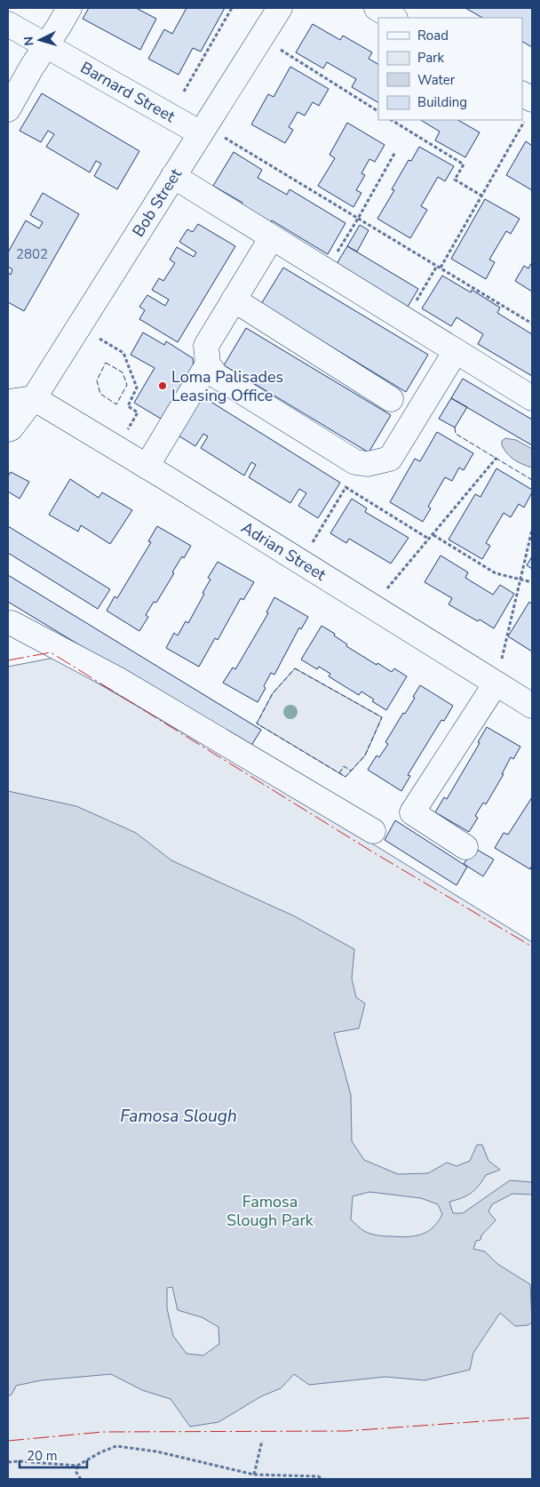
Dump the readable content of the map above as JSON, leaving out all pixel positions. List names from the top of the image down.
{
  "streets": {
    "street": ["Barnard Street", "Bob Street", "Adrian Street"]
  },
  "crossings": [
    ["Barnard Street", "Bob Street"],
    ["Bob Street", "Adrian Street"]
  ],
  "water": ["Famosa Slough"],
  "parks": ["Famosa Slough Park"],
  "places": ["Loma Palisades Leasing Office"],
  "house_numbers": ["2802"],
  "legend": [
    "Road",
    "Park",
    "Water",
    "Building"
  ],
  "scale_bar": "20 m",
  "north": "left"
}
